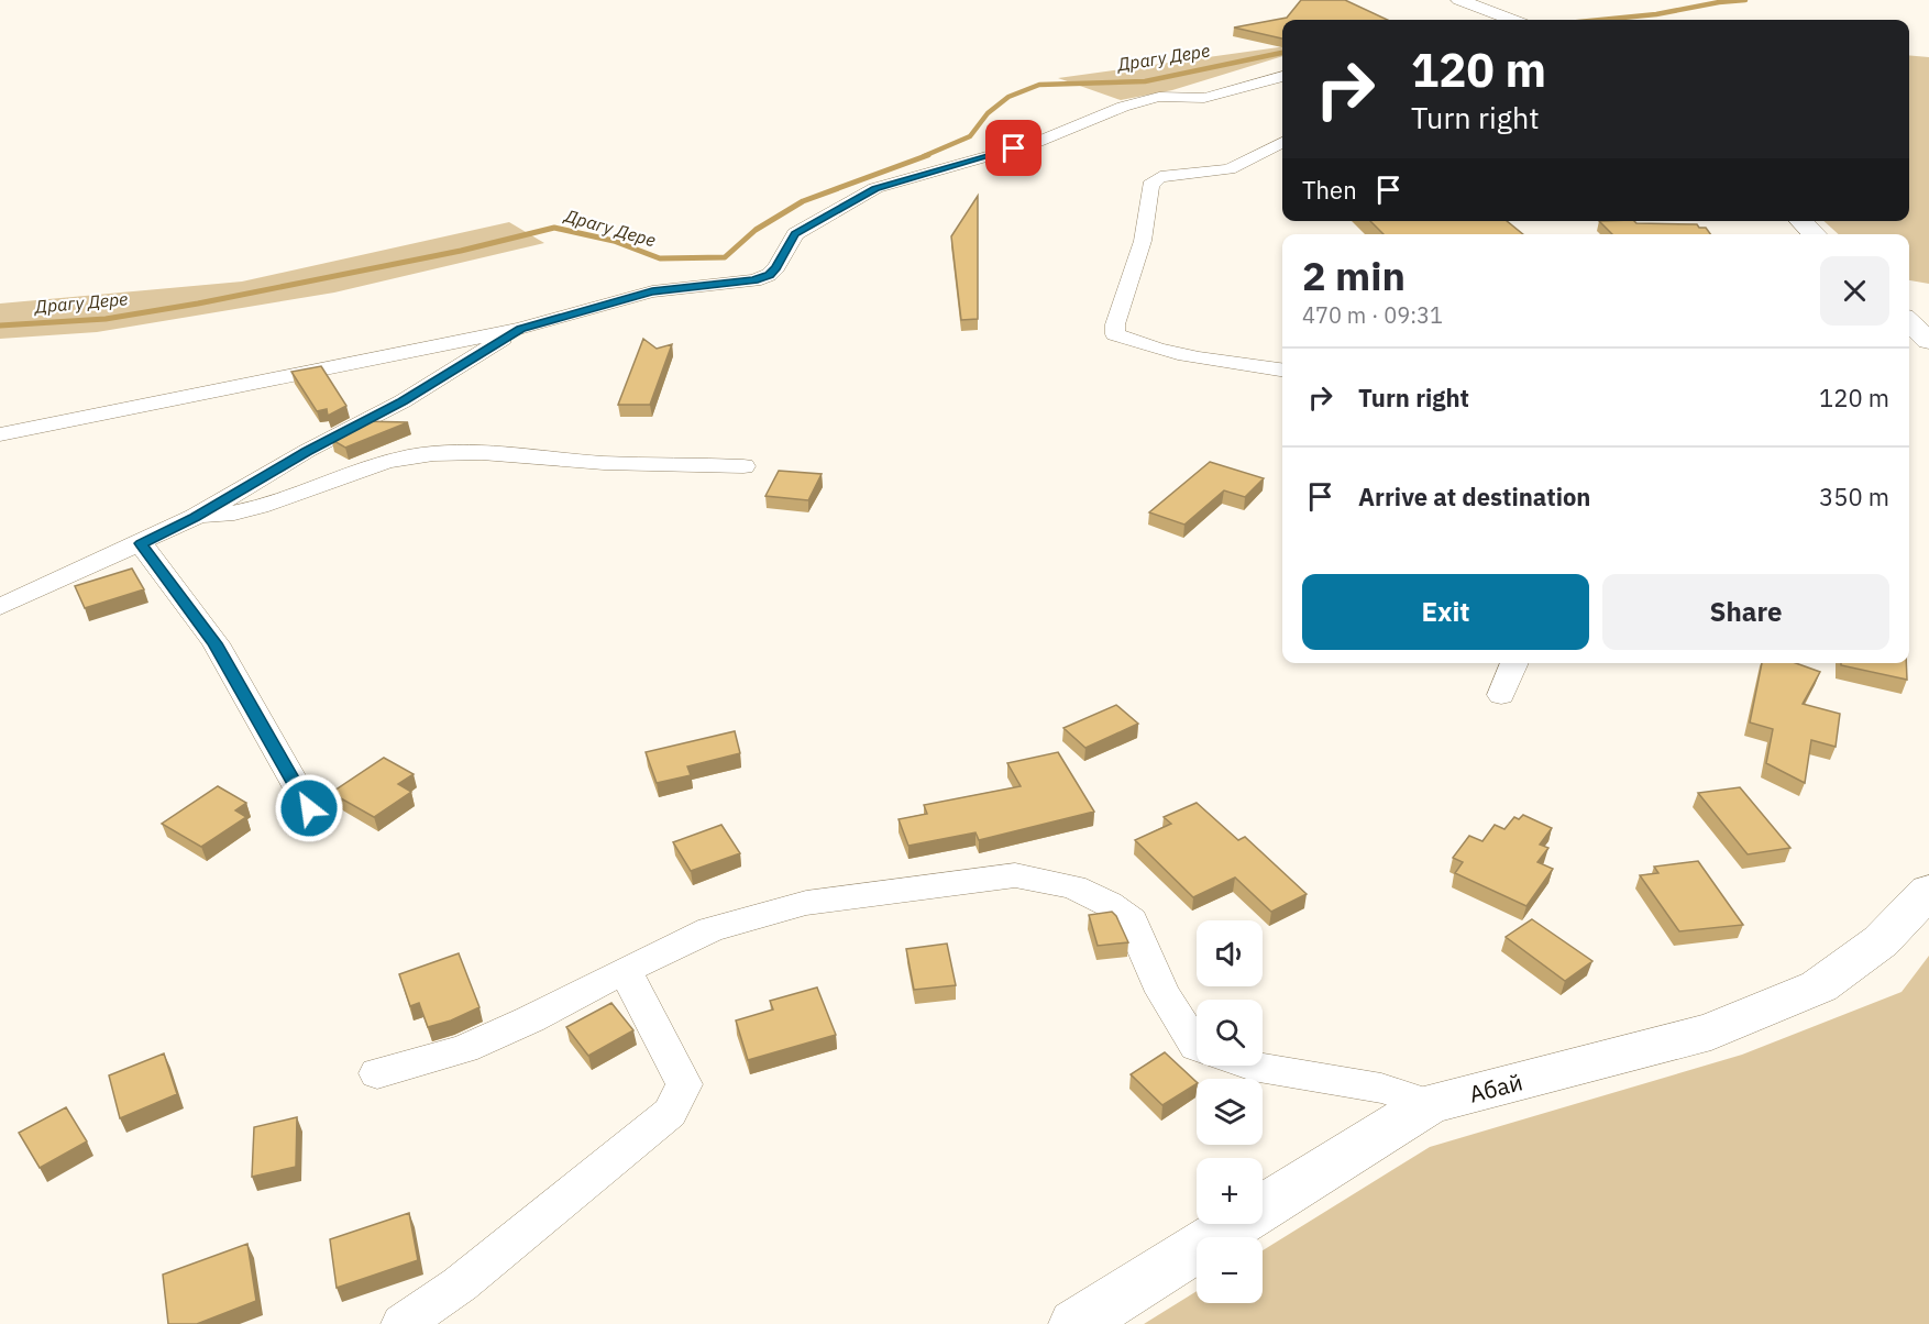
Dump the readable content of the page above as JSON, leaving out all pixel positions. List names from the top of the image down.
{
  "streets": {
    "street": ["Абай"]
  },
  "water": ["Драгу Дере"],
  "page": {
    "turn": ["120 m", "Turn right"],
    "then": "Then",
    "heading": ["2 min", "470 m · 09:31"],
    "list": [
      {
        "name": "Turn right",
        "value": "120 m"
      },
      {
        "name": "Arrive at destination",
        "value": "350 m"
      }
    ],
    "buttons": ["Exit", "Share"],
    "map_buttons": ["+", "−"]
  }
}
